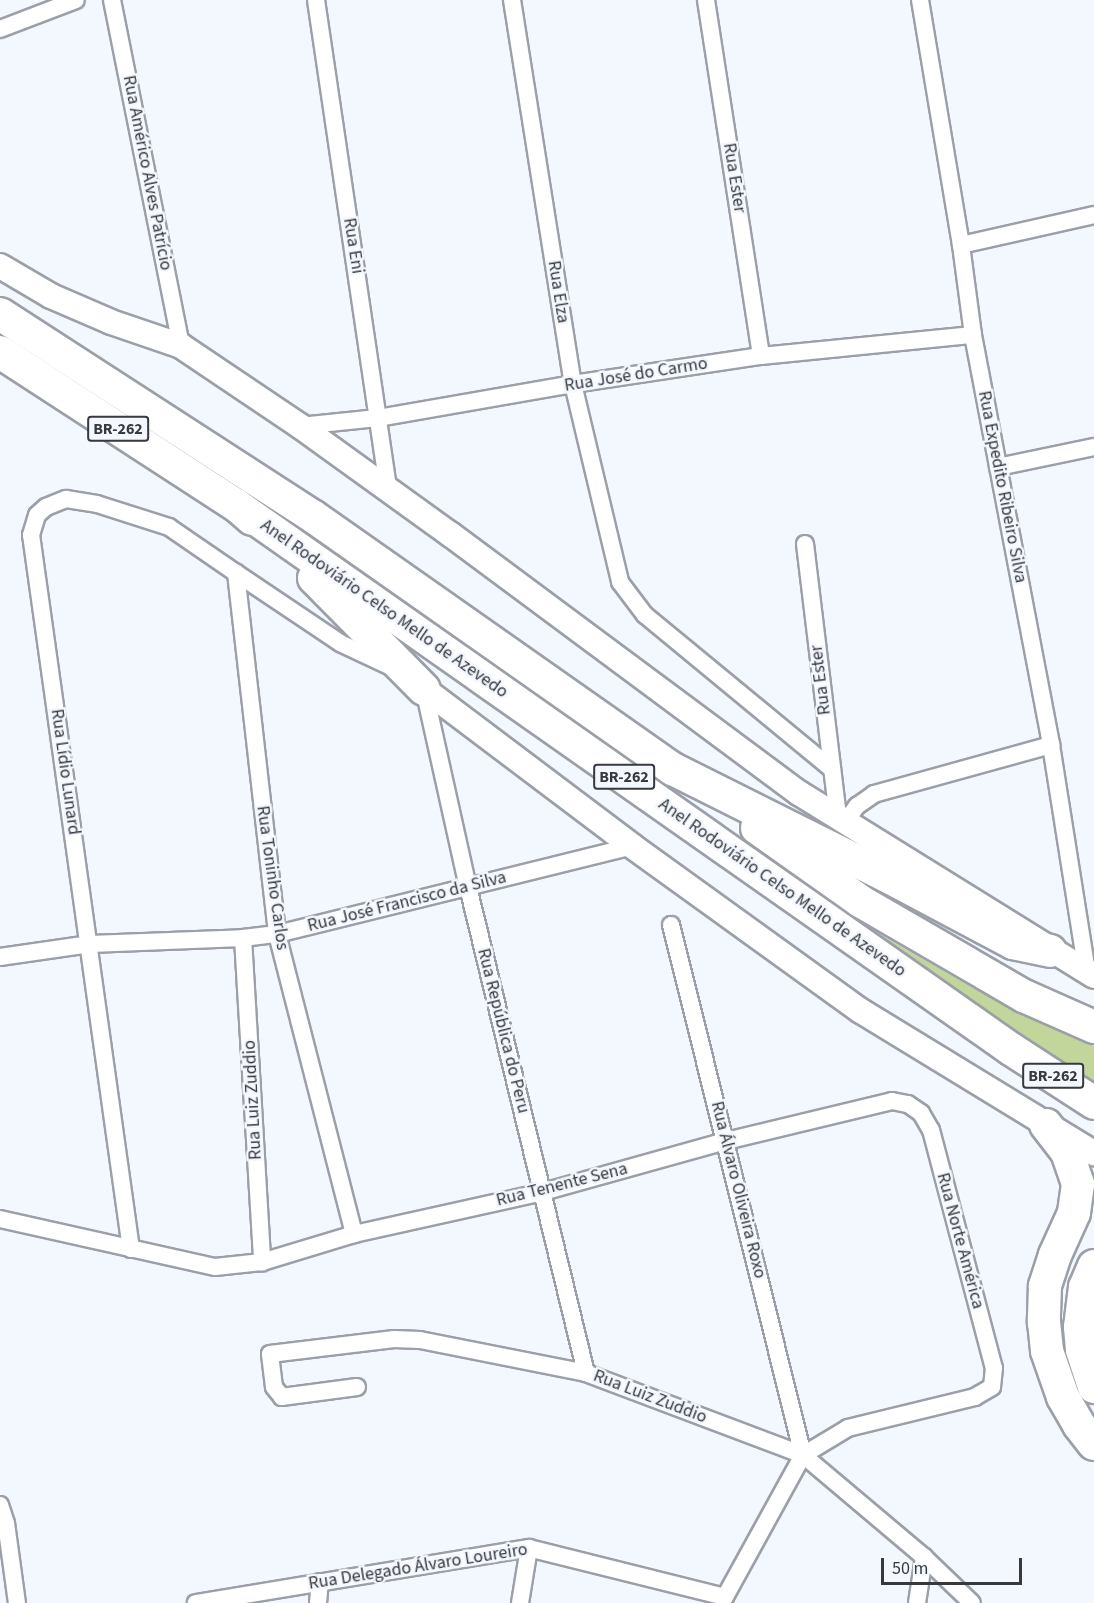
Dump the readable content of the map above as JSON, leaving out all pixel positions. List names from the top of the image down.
{
  "streets": {
    "highway": ["BR-262", "Anel Rodoviário Celso Mello de Azevedo"],
    "street": [
      "Rua Américo Alves Patrício",
      "Rua Ester",
      "Rua Eni",
      "Rua Elza",
      "Rua José do Carmo",
      "Rua Expedito Ribeiro Silva",
      "Rua Lídio Lunard",
      "Rua Toninho Carlos",
      "Rua José Francisco da Silva",
      "Rua República do Peru",
      "Rua Luiz Zuddio",
      "Rua Tenente Sena",
      "Rua Álvaro Oliveira Roxo",
      "Rua Norte América",
      "Rua Delegado Álvaro Loureiro"
    ]
  },
  "crossings": [
    ["Rua Ester", "Rua Elza"],
    ["Rua Ester", "Rua José do Carmo"],
    ["Rua Eni", "Rua José do Carmo"],
    ["Rua Elza", "Rua José do Carmo"],
    ["Rua José do Carmo", "Rua Expedito Ribeiro Silva"],
    ["BR-262", "Anel Rodoviário Celso Mello de Azevedo"],
    ["BR-262", "Rua Lídio Lunard"],
    ["BR-262", "Rua José Francisco da Silva"],
    ["BR-262", "Rua República do Peru"],
    ["Rua Lídio Lunard", "Rua Toninho Carlos"],
    ["Rua Lídio Lunard", "Rua José Francisco da Silva"],
    ["Rua Lídio Lunard", "Rua República do Peru"],
    ["Rua Lídio Lunard", "Rua Tenente Sena"],
    ["Rua Toninho Carlos", "Rua José Francisco da Silva"],
    ["Rua Toninho Carlos", "Rua Tenente Sena"],
    ["Rua José Francisco da Silva", "Rua República do Peru"],
    ["Rua José Francisco da Silva", "Rua Luiz Zuddio"],
    ["Rua República do Peru", "Rua Luiz Zuddio"],
    ["Rua República do Peru", "Rua Tenente Sena"],
    ["Rua Luiz Zuddio", "Rua Tenente Sena"],
    ["Rua Luiz Zuddio", "Rua Álvaro Oliveira Roxo"],
    ["Rua Luiz Zuddio", "Rua Norte América"],
    ["Rua Luiz Zuddio", "Rua Delegado Álvaro Loureiro"],
    ["Rua Tenente Sena", "Rua Álvaro Oliveira Roxo"],
    ["Rua Tenente Sena", "Rua Norte América"],
    ["Rua Álvaro Oliveira Roxo", "Rua Norte América"],
    ["Rua Álvaro Oliveira Roxo", "Rua Delegado Álvaro Loureiro"],
    ["Rua Norte América", "Rua Delegado Álvaro Loureiro"]
  ],
  "scale_bar": "50 m"
}
